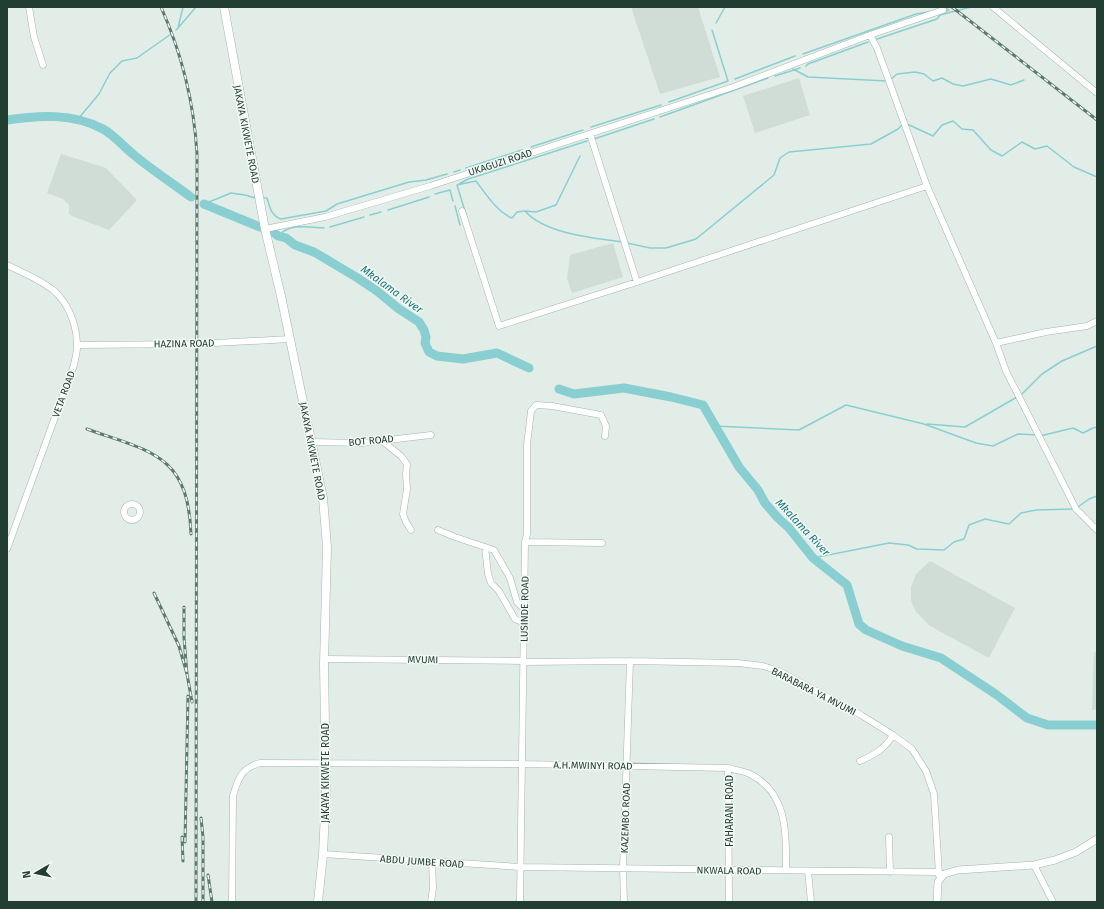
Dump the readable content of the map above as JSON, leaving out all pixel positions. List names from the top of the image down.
{
  "streets": {
    "main road": ["JAKAYA KIKWETE ROAD"],
    "street": [
      "UKAGUZI ROAD",
      "HAZINA ROAD",
      "VETA ROAD",
      "BOT ROAD",
      "LUSINDE ROAD",
      "MVUMI",
      "BARABARA YA MVUMI",
      "A.H.MWINYI ROAD",
      "FAHARANI ROAD",
      "KAZEMBO ROAD",
      "ABDU JUMBE ROAD",
      "NKWALA ROAD"
    ]
  },
  "crossings": [
    ["JAKAYA KIKWETE ROAD", "UKAGUZI ROAD"],
    ["JAKAYA KIKWETE ROAD", "HAZINA ROAD"],
    ["JAKAYA KIKWETE ROAD", "BOT ROAD"],
    ["JAKAYA KIKWETE ROAD", "MVUMI"],
    ["JAKAYA KIKWETE ROAD", "A.H.MWINYI ROAD"],
    ["JAKAYA KIKWETE ROAD", "ABDU JUMBE ROAD"],
    ["HAZINA ROAD", "VETA ROAD"],
    ["LUSINDE ROAD", "MVUMI"],
    ["LUSINDE ROAD", "BARABARA YA MVUMI"],
    ["LUSINDE ROAD", "A.H.MWINYI ROAD"],
    ["LUSINDE ROAD", "ABDU JUMBE ROAD"],
    ["LUSINDE ROAD", "NKWALA ROAD"],
    ["MVUMI", "BARABARA YA MVUMI"],
    ["BARABARA YA MVUMI", "KAZEMBO ROAD"],
    ["BARABARA YA MVUMI", "NKWALA ROAD"],
    ["A.H.MWINYI ROAD", "FAHARANI ROAD"],
    ["A.H.MWINYI ROAD", "KAZEMBO ROAD"],
    ["A.H.MWINYI ROAD", "NKWALA ROAD"],
    ["FAHARANI ROAD", "NKWALA ROAD"],
    ["KAZEMBO ROAD", "NKWALA ROAD"],
    ["ABDU JUMBE ROAD", "NKWALA ROAD"]
  ],
  "water": ["Mkalama River"],
  "north": "left"
}
